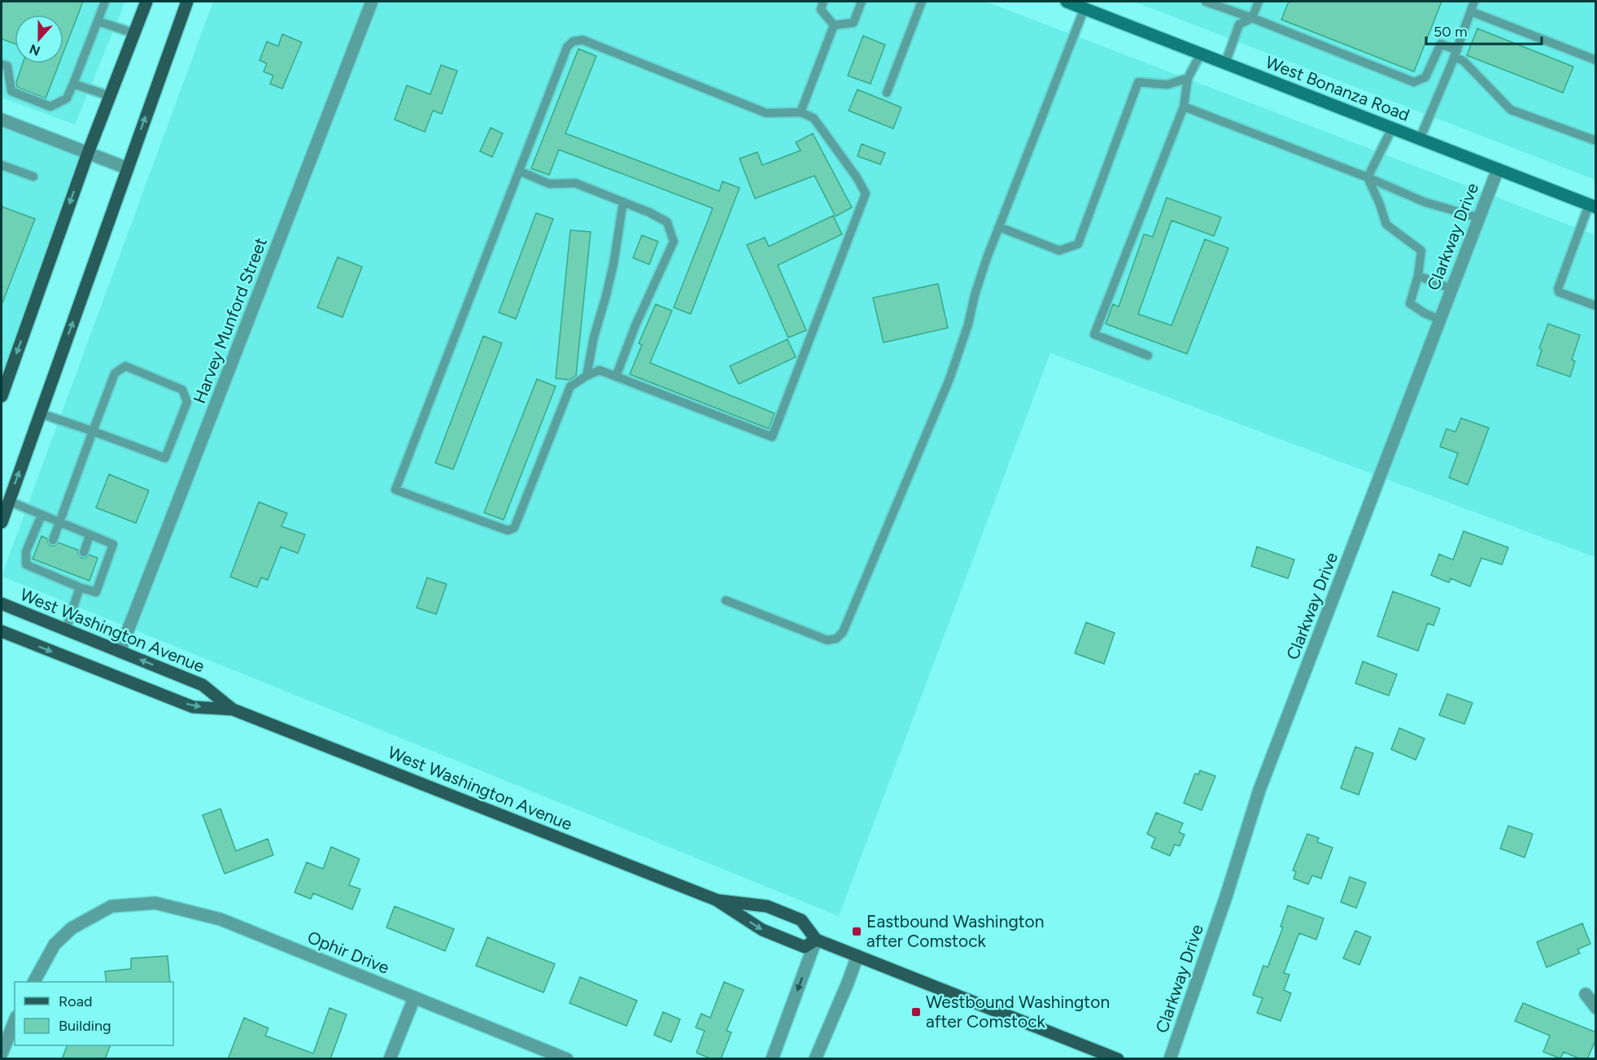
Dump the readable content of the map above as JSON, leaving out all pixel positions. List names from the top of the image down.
{
  "streets": {
    "main road": ["West Bonanza Road", "West Washington Avenue"],
    "street": ["Clarkway Drive", "Harvey Munford Street", "Ophir Drive"]
  },
  "crossings": [
    ["West Bonanza Road", "Clarkway Drive"],
    ["Harvey Munford Street", "West Washington Avenue"]
  ],
  "places": {
    "transit": ["Eastbound Washington after Comstock", "Westbound Washington after Comstock"]
  },
  "legend": ["Road", "Building"],
  "scale_bar": "50 m",
  "north": "bottom"
}
